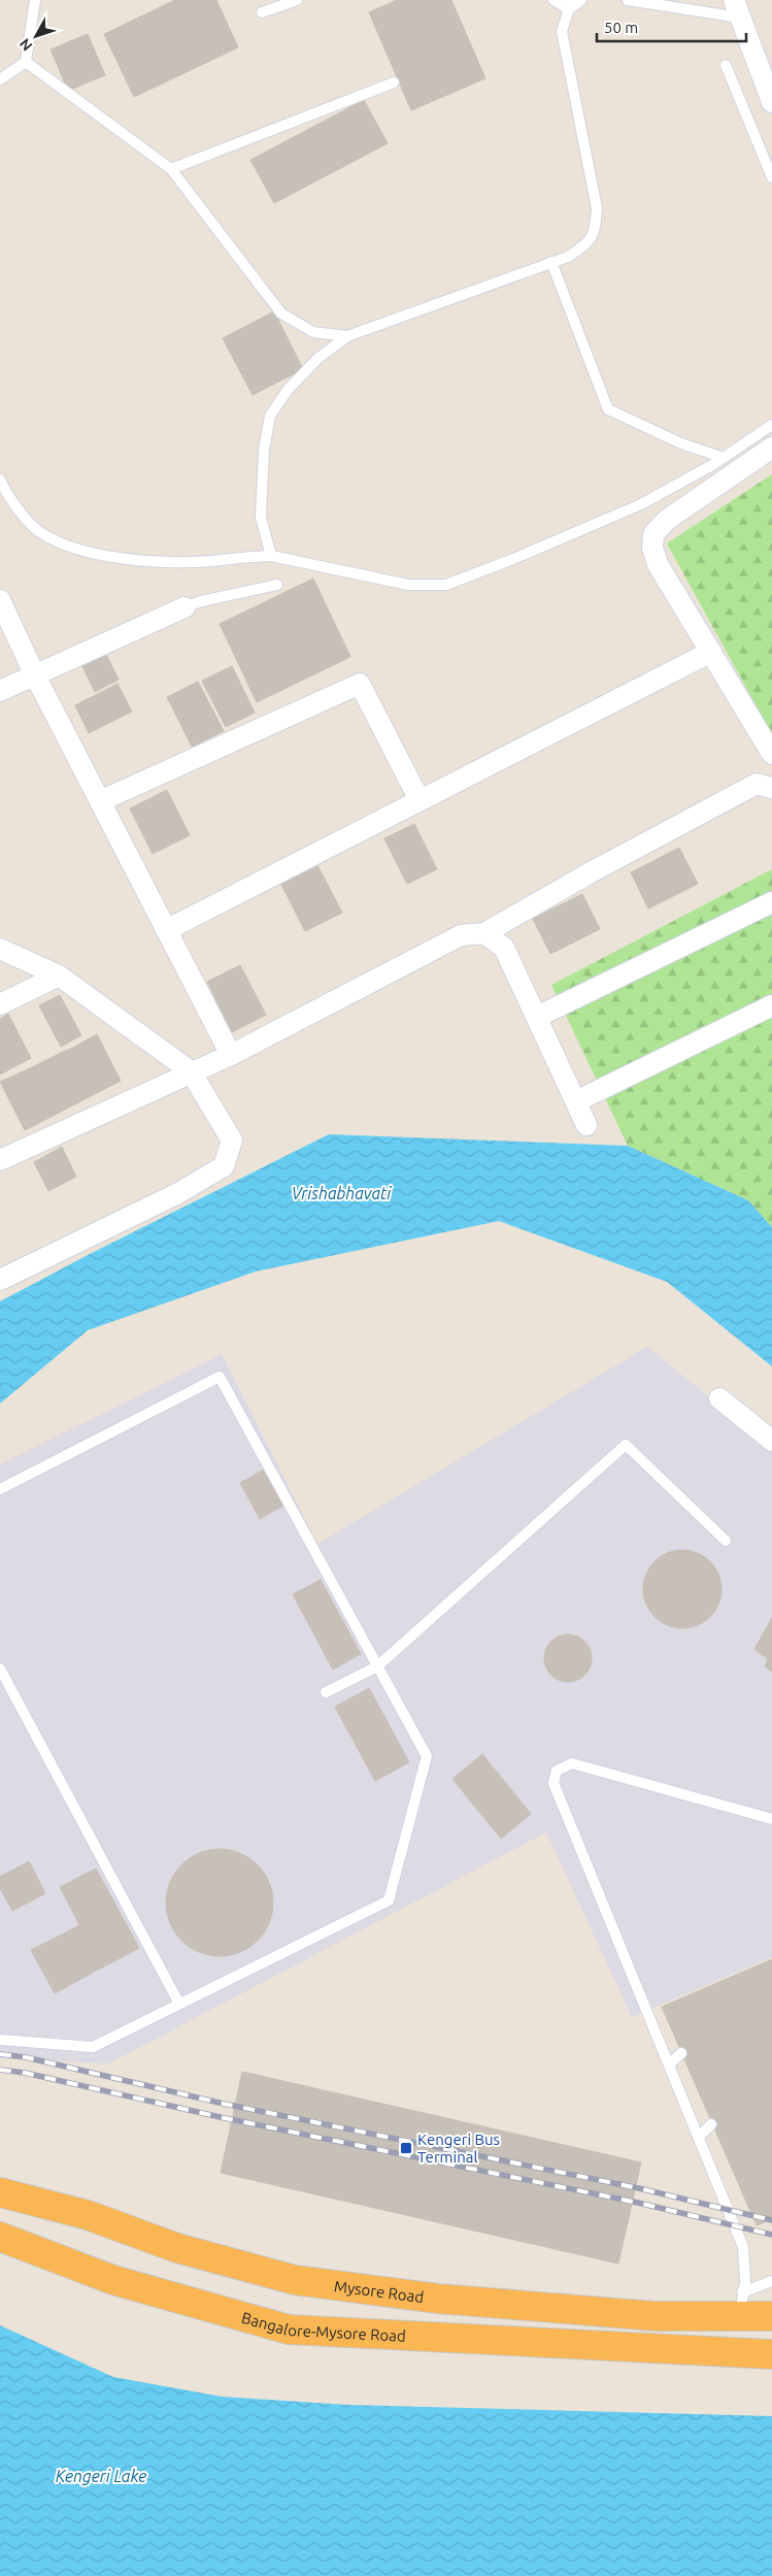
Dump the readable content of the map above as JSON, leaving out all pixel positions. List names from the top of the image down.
{
  "streets": {
    "highway": ["Mysore Road", "Bangalore-Mysore Road"]
  },
  "water": ["Vrishabhavati", "Kengeri Lake"],
  "places": {
    "transit": ["Kengeri Bus Terminal"]
  },
  "scale_bar": "50 m",
  "north": "bottom left"
}
